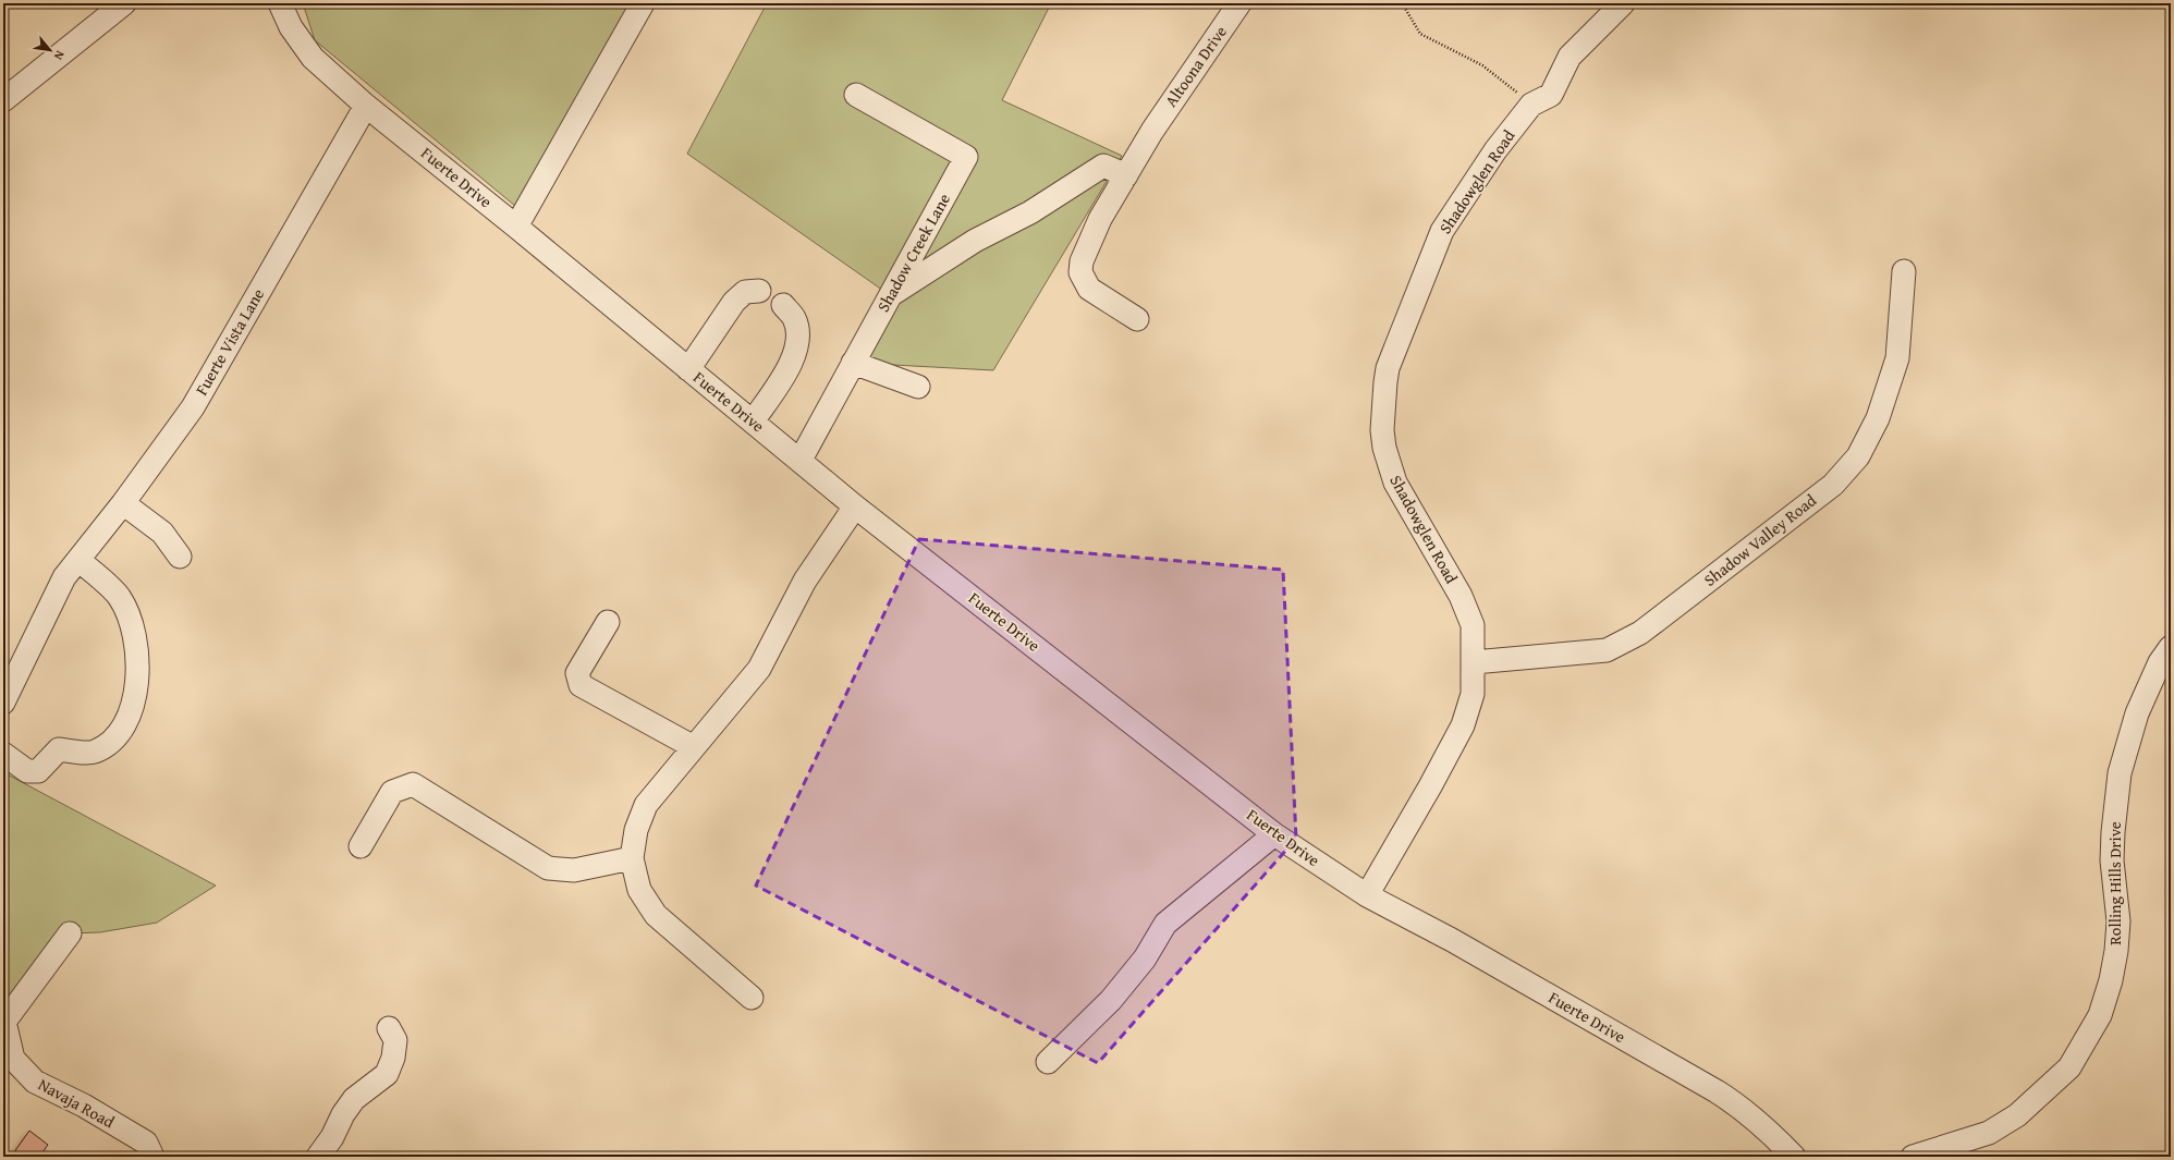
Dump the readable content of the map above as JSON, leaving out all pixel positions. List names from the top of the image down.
{
  "streets": {
    "street": [
      "Altoona Drive",
      "Fuerte Drive",
      "Shadowglen Road",
      "Shadow Creek Lane",
      "Fuerte Vista Lane",
      "Shadow Valley Road",
      "Rolling Hills Drive",
      "Navaja Road"
    ]
  },
  "crossings": [
    ["Fuerte Drive", "Shadowglen Road"],
    ["Fuerte Drive", "Shadow Creek Lane"],
    ["Fuerte Drive", "Fuerte Vista Lane"],
    ["Shadowglen Road", "Shadow Valley Road"]
  ],
  "north": "bottom right"
}
